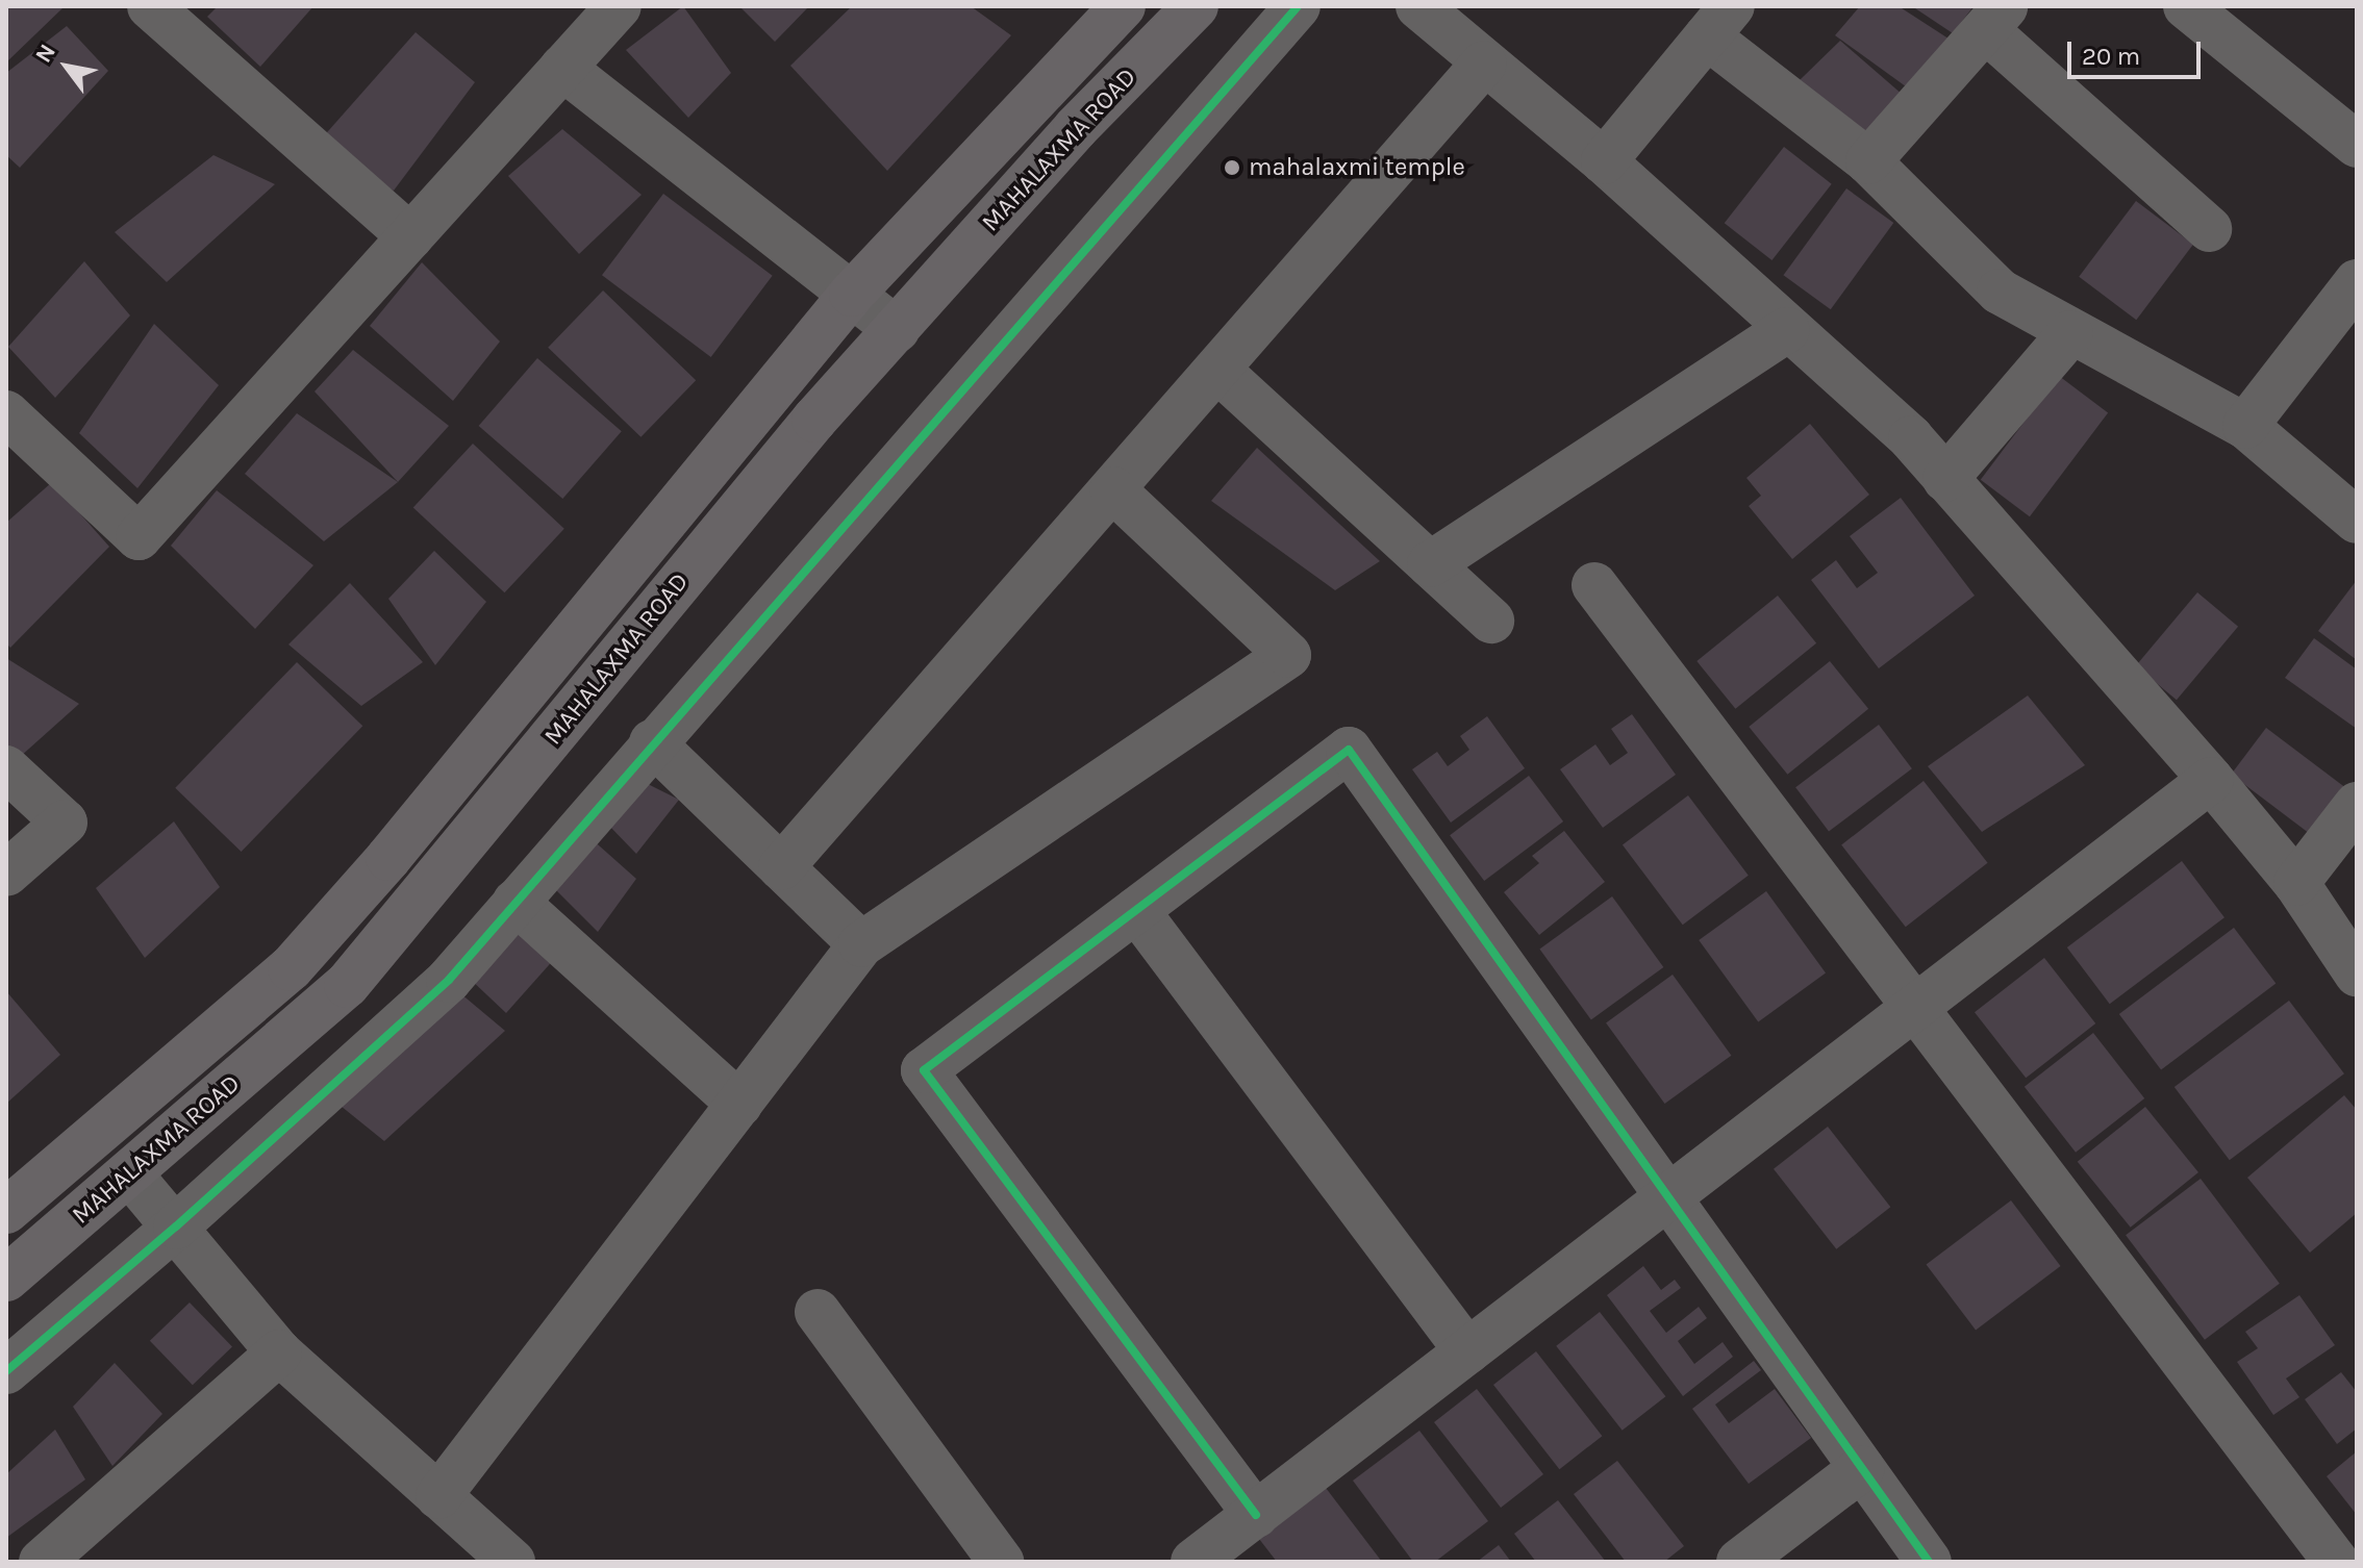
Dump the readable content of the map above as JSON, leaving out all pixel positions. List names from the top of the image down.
{
  "streets": {
    "street": ["MAHALAXMA ROAD"]
  },
  "places": ["mahalaxmi temple"],
  "scale_bar": "20 m",
  "north": "top left"
}
